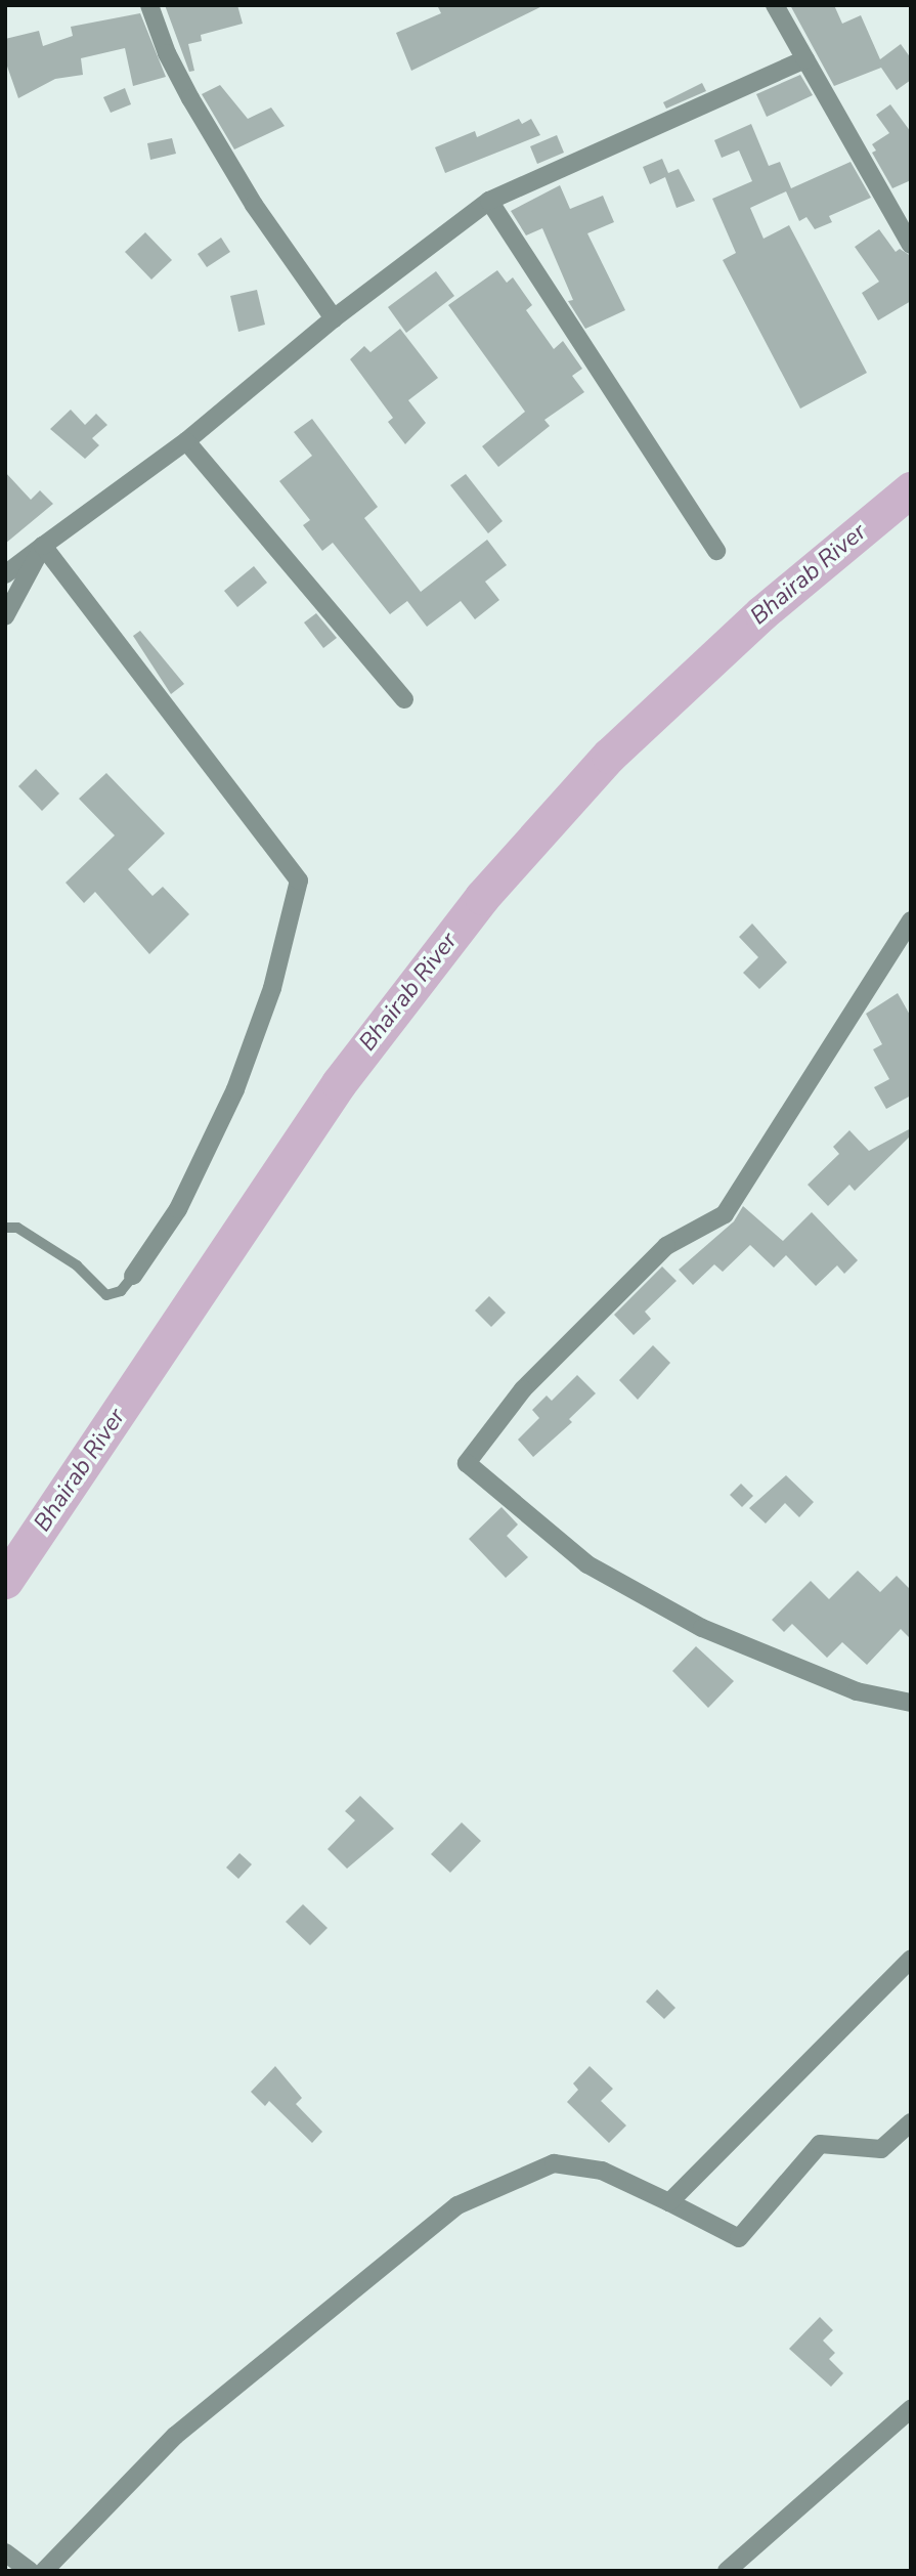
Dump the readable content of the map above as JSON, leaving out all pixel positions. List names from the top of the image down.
{
  "water": ["Bhairab River"]
}
